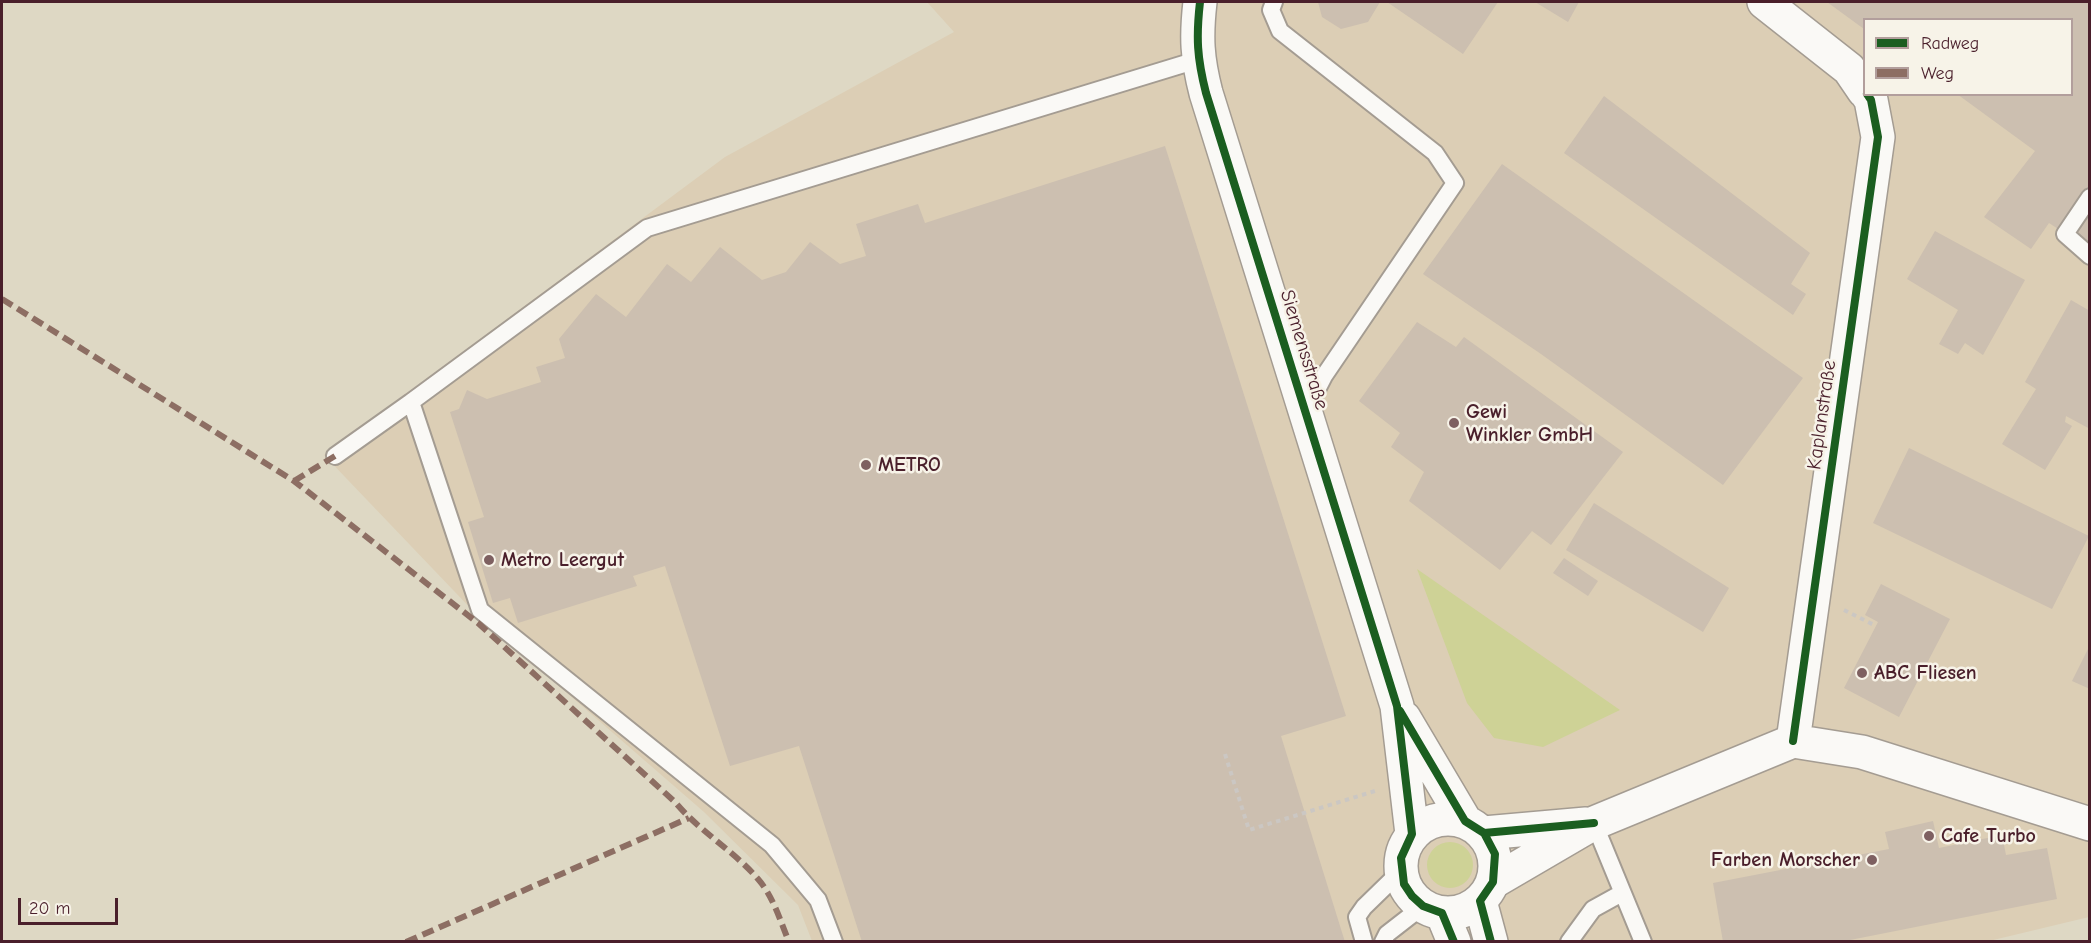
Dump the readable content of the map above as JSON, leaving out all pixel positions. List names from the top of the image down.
{
  "streets": {
    "street": ["Siemensstraße", "Kaplanstraße"]
  },
  "places": [
    "Gewi Winkler GmbH",
    "METRO",
    "Metro Leergut",
    "ABC Fliesen",
    "Cafe Turbo",
    "Farben Morscher"
  ],
  "legend": ["Radweg", "Weg"],
  "scale_bar": "20 m"
}
